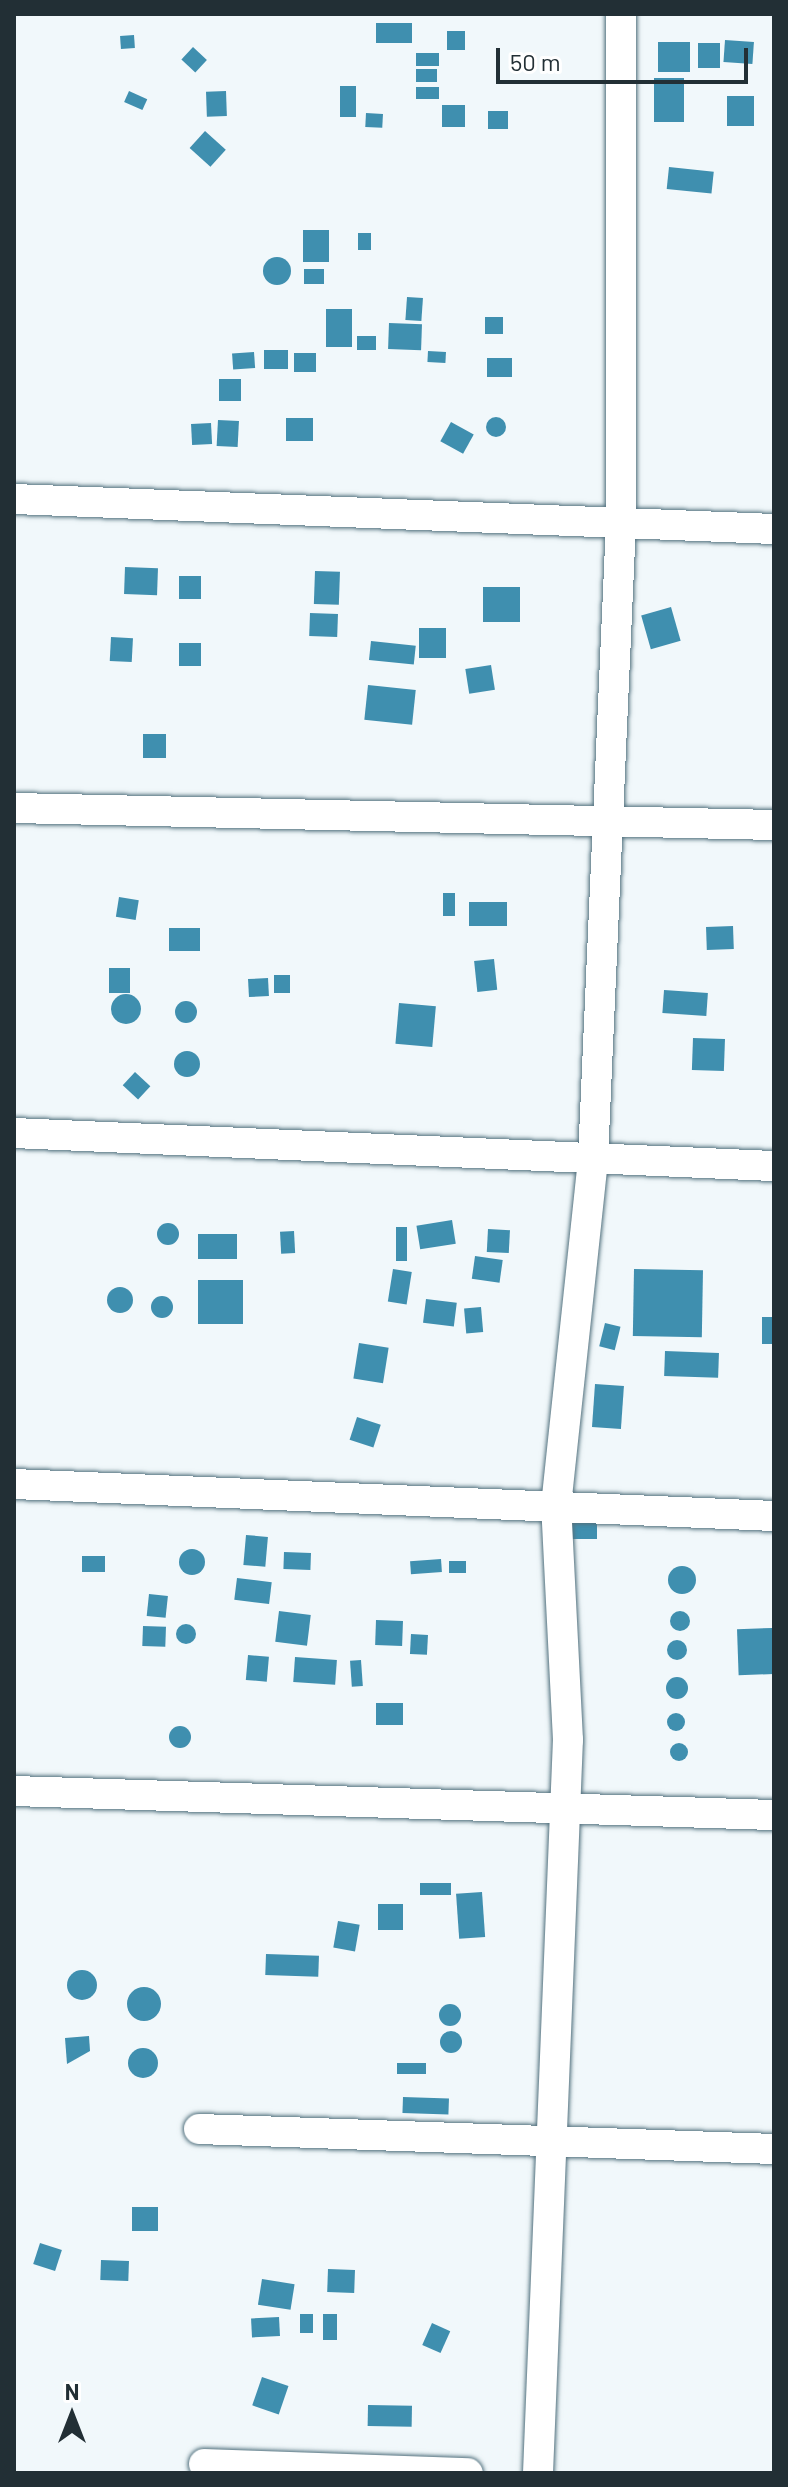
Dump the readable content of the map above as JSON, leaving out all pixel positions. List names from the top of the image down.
{
  "scale_bar": "50 m",
  "north": "top"
}
